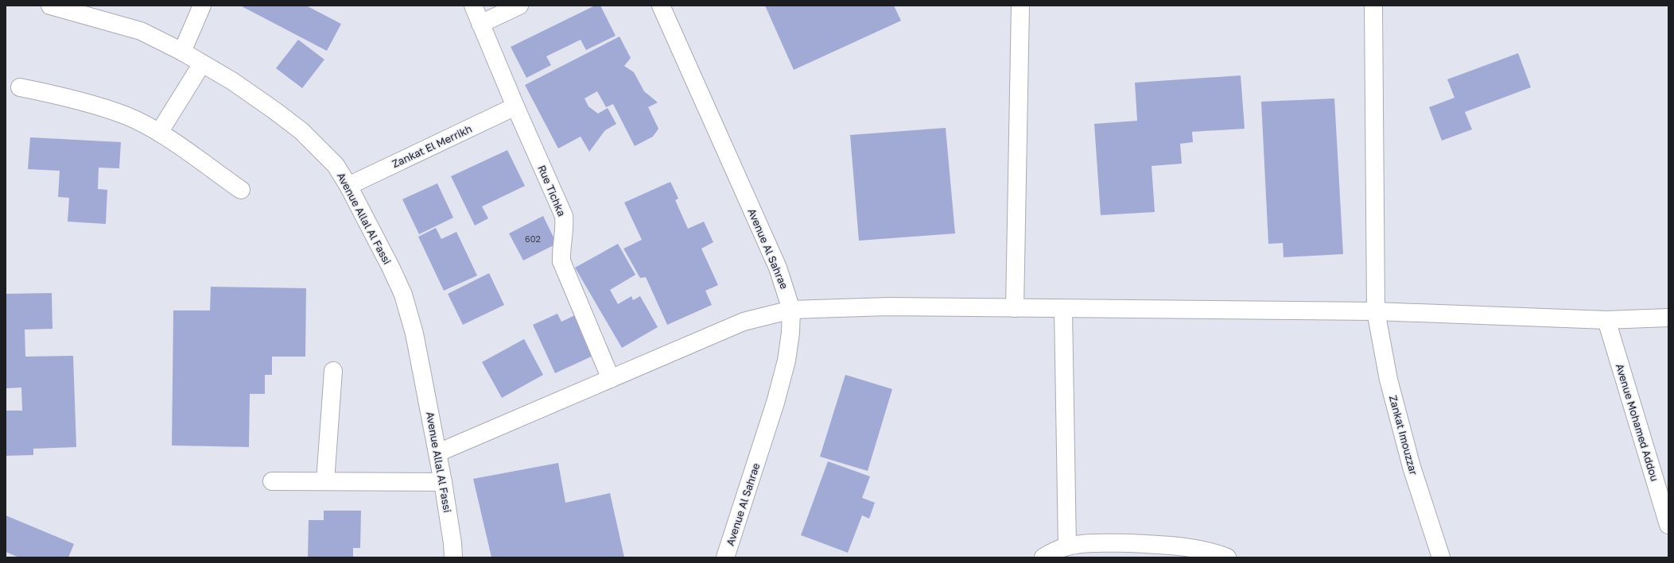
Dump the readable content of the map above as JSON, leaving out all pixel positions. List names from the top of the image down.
{
  "streets": {
    "street": [
      "Zankat El Merrikh",
      "Rue Tichka",
      "Avenue Allal Al Fassi",
      "Avenue Al Sahrae",
      "Avenue Mohamed Addou",
      "Zankat Imouzzar"
    ]
  },
  "crossings": [
    ["Zankat El Merrikh", "Rue Tichka"],
    ["Zankat El Merrikh", "Avenue Allal Al Fassi"]
  ],
  "house_numbers": ["602"]
}
